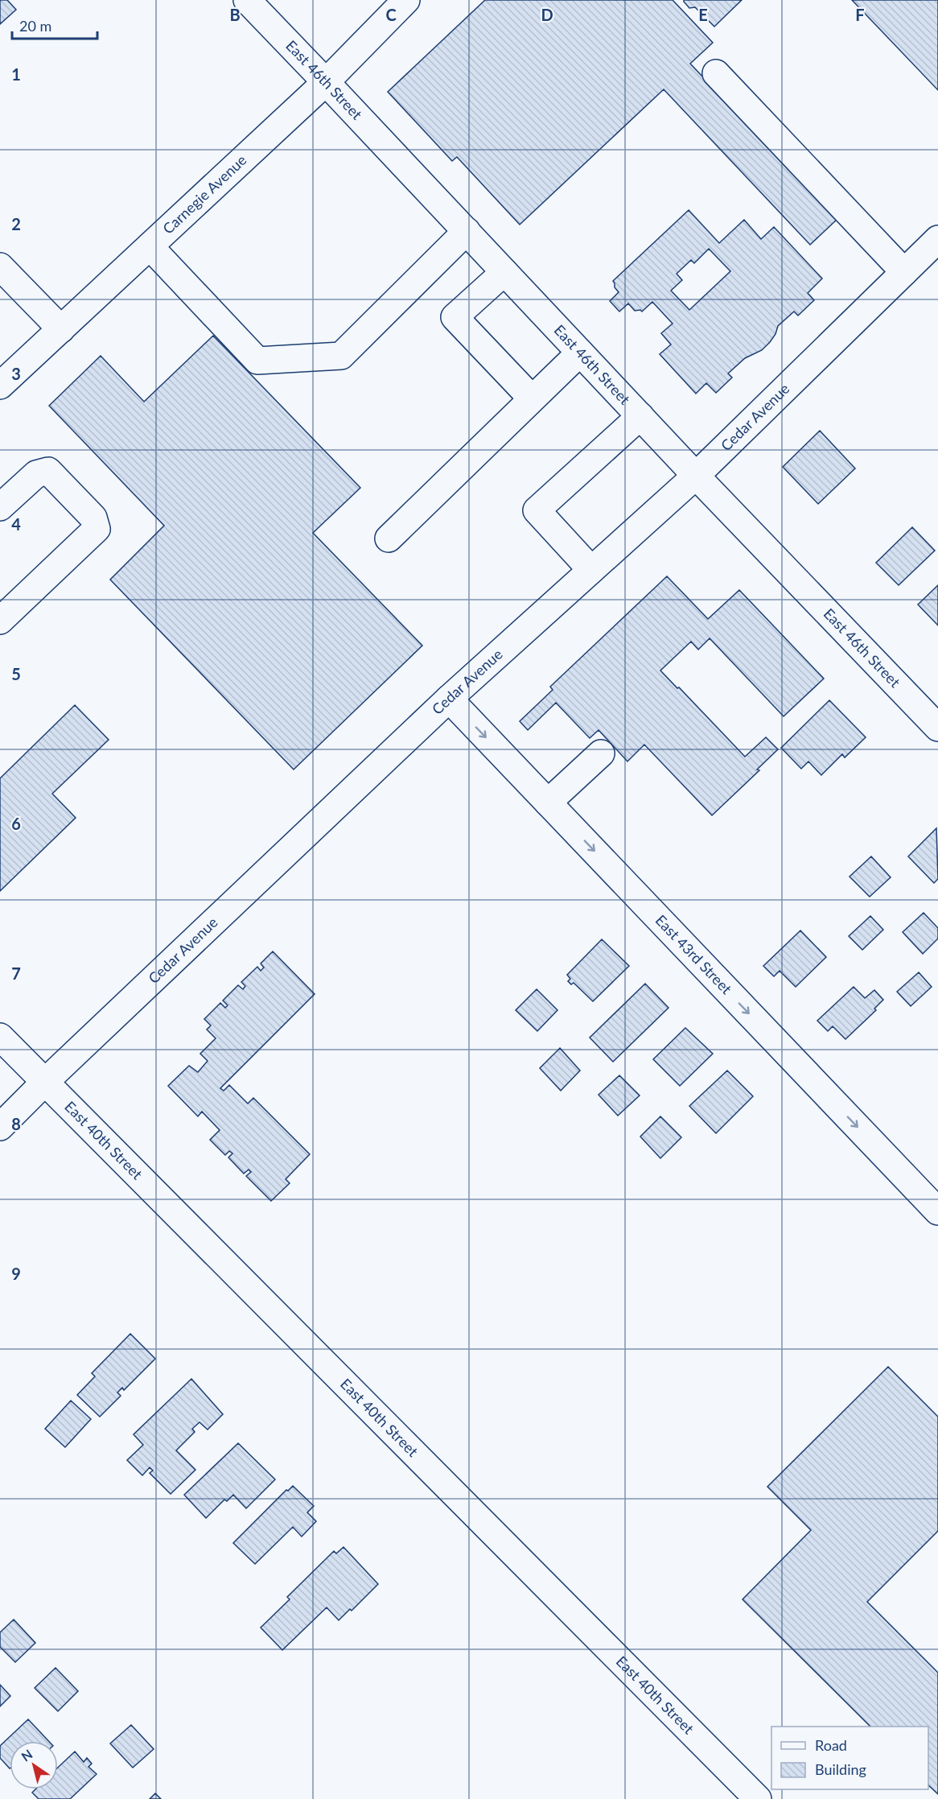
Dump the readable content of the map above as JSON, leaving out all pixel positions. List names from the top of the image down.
{
  "streets": {
    "street": [
      "East 46th Street",
      "Carnegie Avenue",
      "Cedar Avenue",
      "East 43rd Street",
      "East 40th Street"
    ]
  },
  "crossings": [
    ["East 46th Street", "Carnegie Avenue"],
    ["East 46th Street", "Cedar Avenue"],
    ["Cedar Avenue", "East 43rd Street"],
    ["Cedar Avenue", "East 40th Street"]
  ],
  "one_way": ["East 43rd Street"],
  "legend": ["Road", "Building"],
  "scale_bar": "20 m",
  "north": "top left",
  "grid": {
    "columns": [
      "B",
      "C",
      "D",
      "E",
      "F"
    ],
    "rows": [
      "1",
      "2",
      "3",
      "4",
      "5",
      "6",
      "7",
      "8",
      "9"
    ]
  }
}
